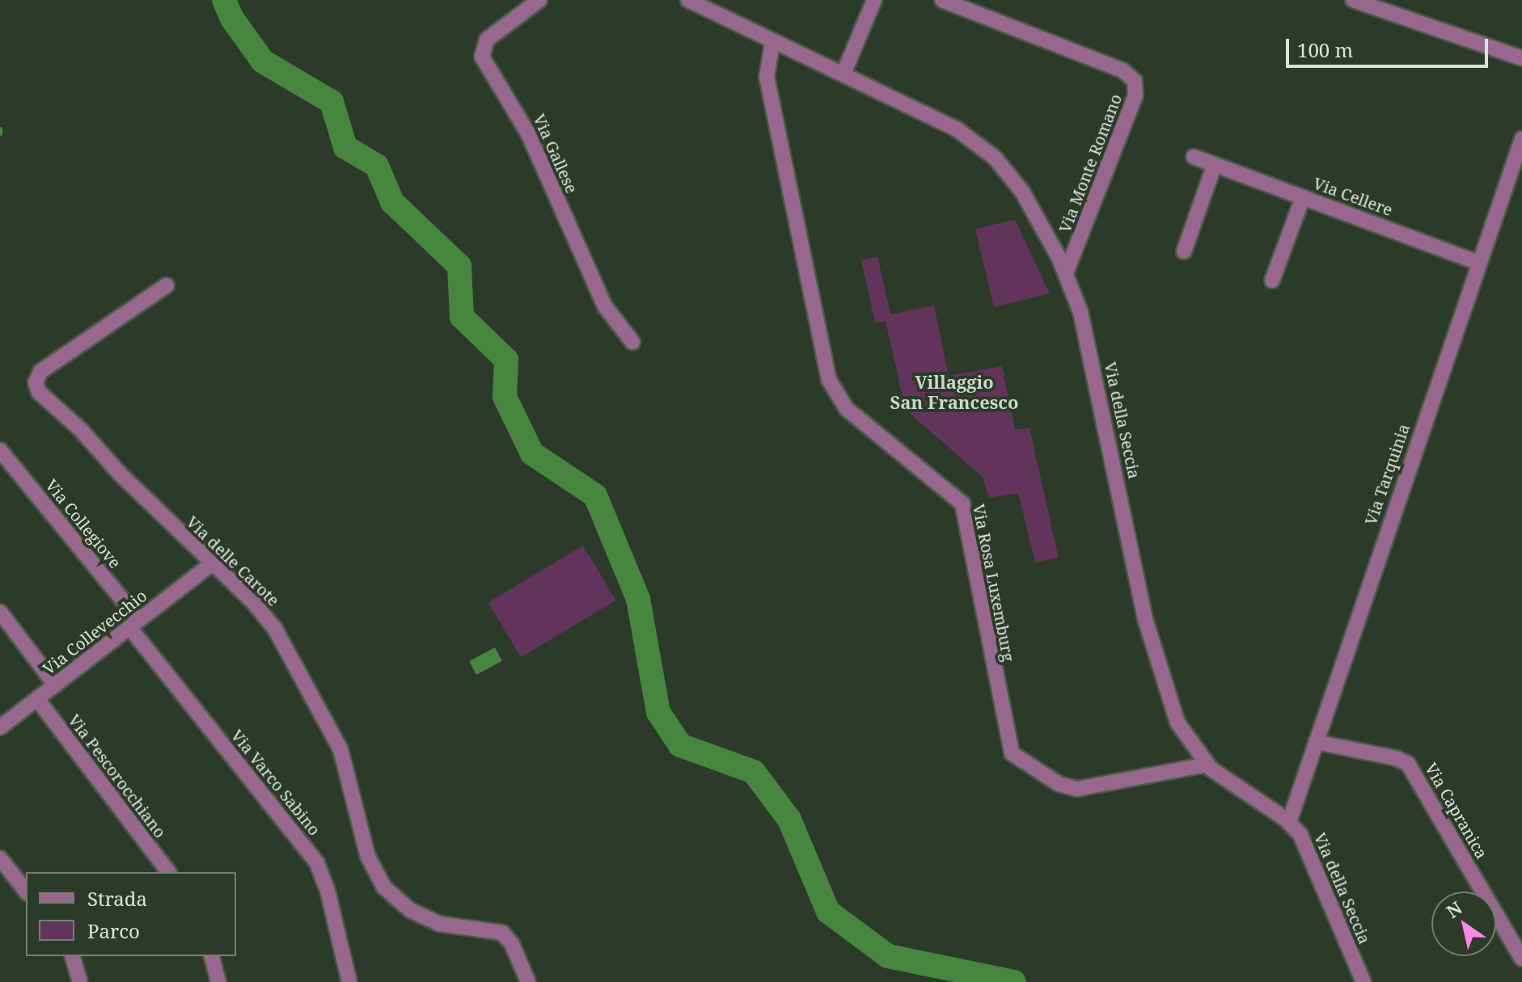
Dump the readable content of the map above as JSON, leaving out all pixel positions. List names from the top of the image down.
{
  "streets": {
    "street": [
      "Via Gallese",
      "Via Monte Romano",
      "Via Cellere",
      "Via della Seccia",
      "Via Tarquinia",
      "Via Collegiove",
      "Via delle Carote",
      "Via Rosa Luxemburg",
      "Via Collevecchio",
      "Via Pescorocchiano",
      "Via Varco Sabino",
      "Via Capranica"
    ]
  },
  "crossings": [
    ["Via Monte Romano", "Via della Seccia"],
    ["Via Cellere", "Via Tarquinia"],
    ["Via della Seccia", "Via Tarquinia"],
    ["Via della Seccia", "Via Rosa Luxemburg"],
    ["Via Tarquinia", "Via Capranica"],
    ["Via Collegiove", "Via Collevecchio"],
    ["Via Collegiove", "Via Varco Sabino"],
    ["Via delle Carote", "Via Collevecchio"],
    ["Via Collevecchio", "Via Pescorocchiano"],
    ["Via Collevecchio", "Via Varco Sabino"]
  ],
  "districts": ["Villaggio San Francesco"],
  "legend": ["Strada", "Parco"],
  "scale_bar": "100 m",
  "north": "top left"
}
